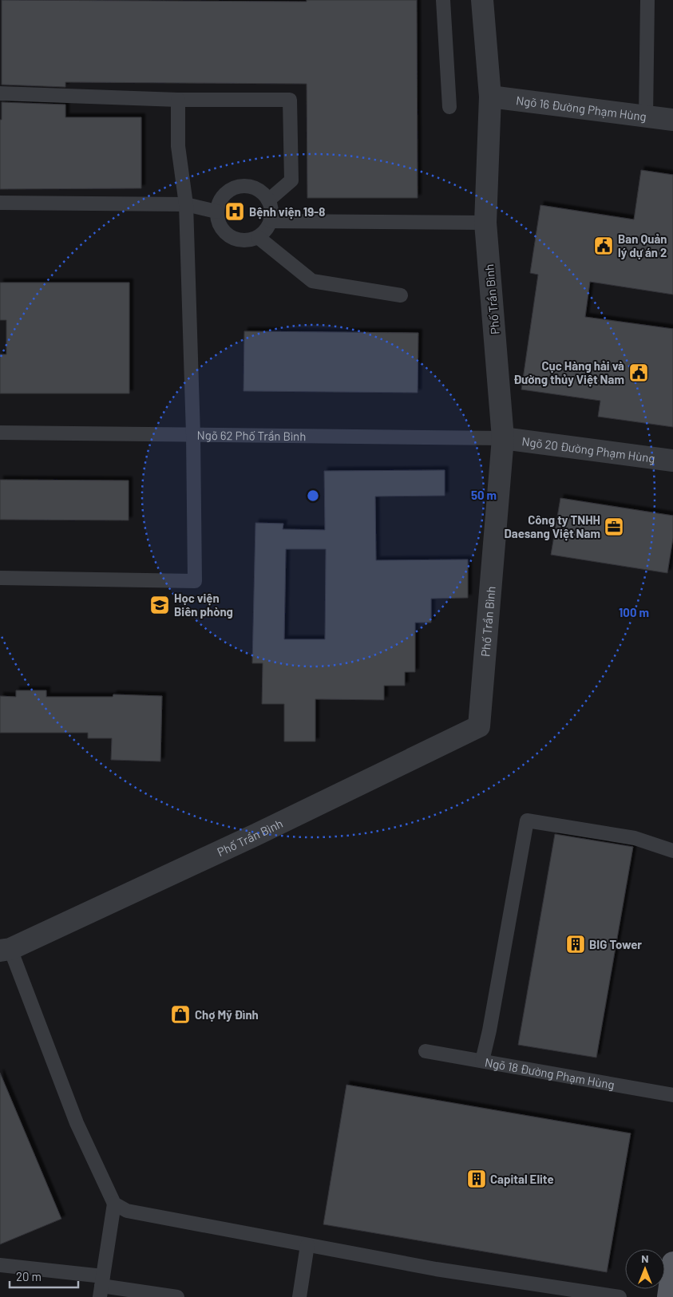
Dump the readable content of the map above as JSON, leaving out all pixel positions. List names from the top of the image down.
{
  "streets": {
    "street": ["Ngõ 16 Đường Phạm Hùng", "Phố Trần Bình", "Ngõ 20 Đường Phạm Hùng"],
    "lane": ["Ngõ 62 Phố Trần Bình", "Ngõ 18 Đường Phạm Hùng"]
  },
  "crossings": [
    ["Ngõ 16 Đường Phạm Hùng", "Phố Trần Bình"],
    ["Phố Trần Bình", "Ngõ 62 Phố Trần Bình"],
    ["Phố Trần Bình", "Ngõ 20 Đường Phạm Hùng"],
    ["Ngõ 62 Phố Trần Bình", "Ngõ 20 Đường Phạm Hùng"]
  ],
  "places": {
    "hospital": ["Bệnh viện 19-8"],
    "public building": ["Ban Quản lý dự án 2", "Cục Hàng hải và Đường thủy Việt Nam"],
    "office": ["Công ty TNHH Daesang Việt Nam"],
    "school or university": ["Học viện Biên phòng"],
    "building": ["BIG Tower", "Capital Elite"],
    "shop": ["Chợ Mỹ Đình"]
  },
  "scale_bar": "20 m",
  "north": "top",
  "rings": ["50 m", "100 m"]
}
